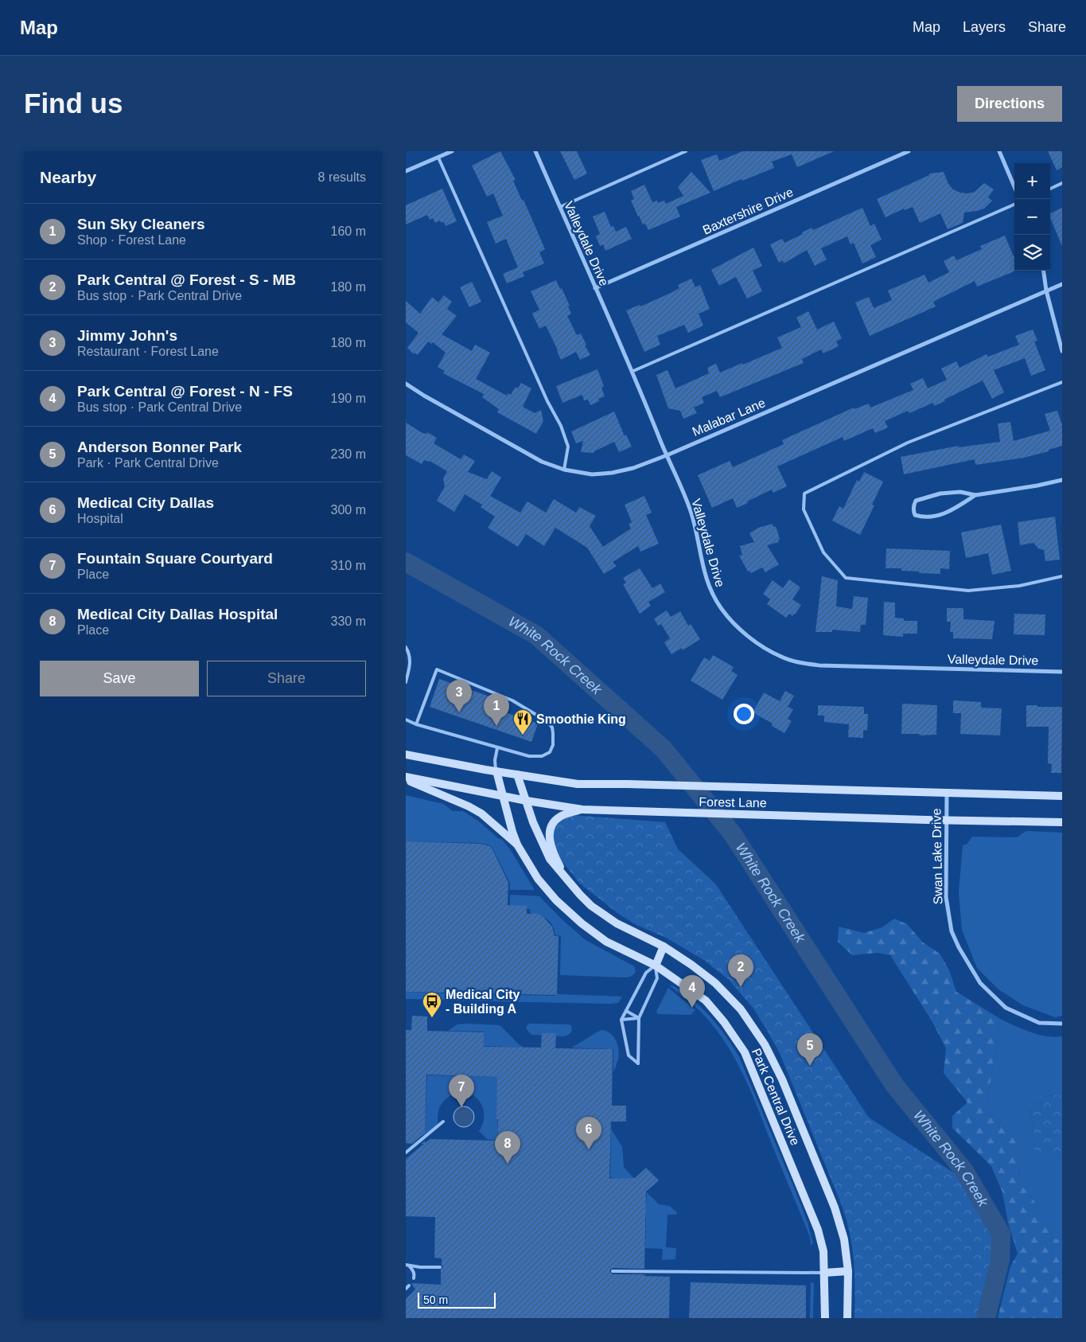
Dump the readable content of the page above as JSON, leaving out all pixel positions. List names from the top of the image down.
{
  "streets": {
    "main road": ["Forest Lane", "Park Central Drive"],
    "street": [
      "Baxtershire Drive",
      "Valleydale Drive",
      "Malabar Lane",
      "Swan Lake Drive"
    ]
  },
  "crossings": [
    ["Baxtershire Drive", "Valleydale Drive"],
    ["Valleydale Drive", "Malabar Lane"],
    ["Forest Lane", "Swan Lake Drive"],
    ["Forest Lane", "Park Central Drive"]
  ],
  "water": ["White Rock Creek"],
  "places": {
    "restaurant": ["Smoothie King"],
    "bus stop": ["Medical City - Building A"]
  },
  "scale_bar": "50 m",
  "page": {
    "header": "Map",
    "nav": ["Map", "Layers", "Share"],
    "buttons": [
      "Directions",
      ["Save", "Share"]
    ],
    "title": "Find us",
    "heading": ["Nearby", "8 results"],
    "map_buttons": ["+", "−"],
    "list": [
      {
        "mark": "1",
        "name": "Sun Sky Cleaners",
        "note": "Shop · Forest Lane",
        "value": "160 m"
      },
      {
        "mark": "2",
        "name": "Park Central @ Forest - S - MB",
        "note": "Bus stop · Park Central Drive",
        "value": "180 m"
      },
      {
        "mark": "3",
        "name": "Jimmy John's",
        "note": "Restaurant · Forest Lane",
        "value": "180 m"
      },
      {
        "mark": "4",
        "name": "Park Central @ Forest - N - FS",
        "note": "Bus stop · Park Central Drive",
        "value": "190 m"
      },
      {
        "mark": "5",
        "name": "Anderson Bonner Park",
        "note": "Park · Park Central Drive",
        "value": "230 m"
      },
      {
        "mark": "6",
        "name": "Medical City Dallas",
        "note": "Hospital",
        "value": "300 m"
      },
      {
        "mark": "7",
        "name": "Fountain Square Courtyard",
        "note": "Place",
        "value": "310 m"
      },
      {
        "mark": "8",
        "name": "Medical City Dallas Hospital",
        "note": "Place",
        "value": "330 m"
      }
    ],
    "pins": [
      "3",
      "1",
      "2",
      "4",
      "5",
      "7",
      "6",
      "8"
    ],
    "scale": "50 m"
  }
}
